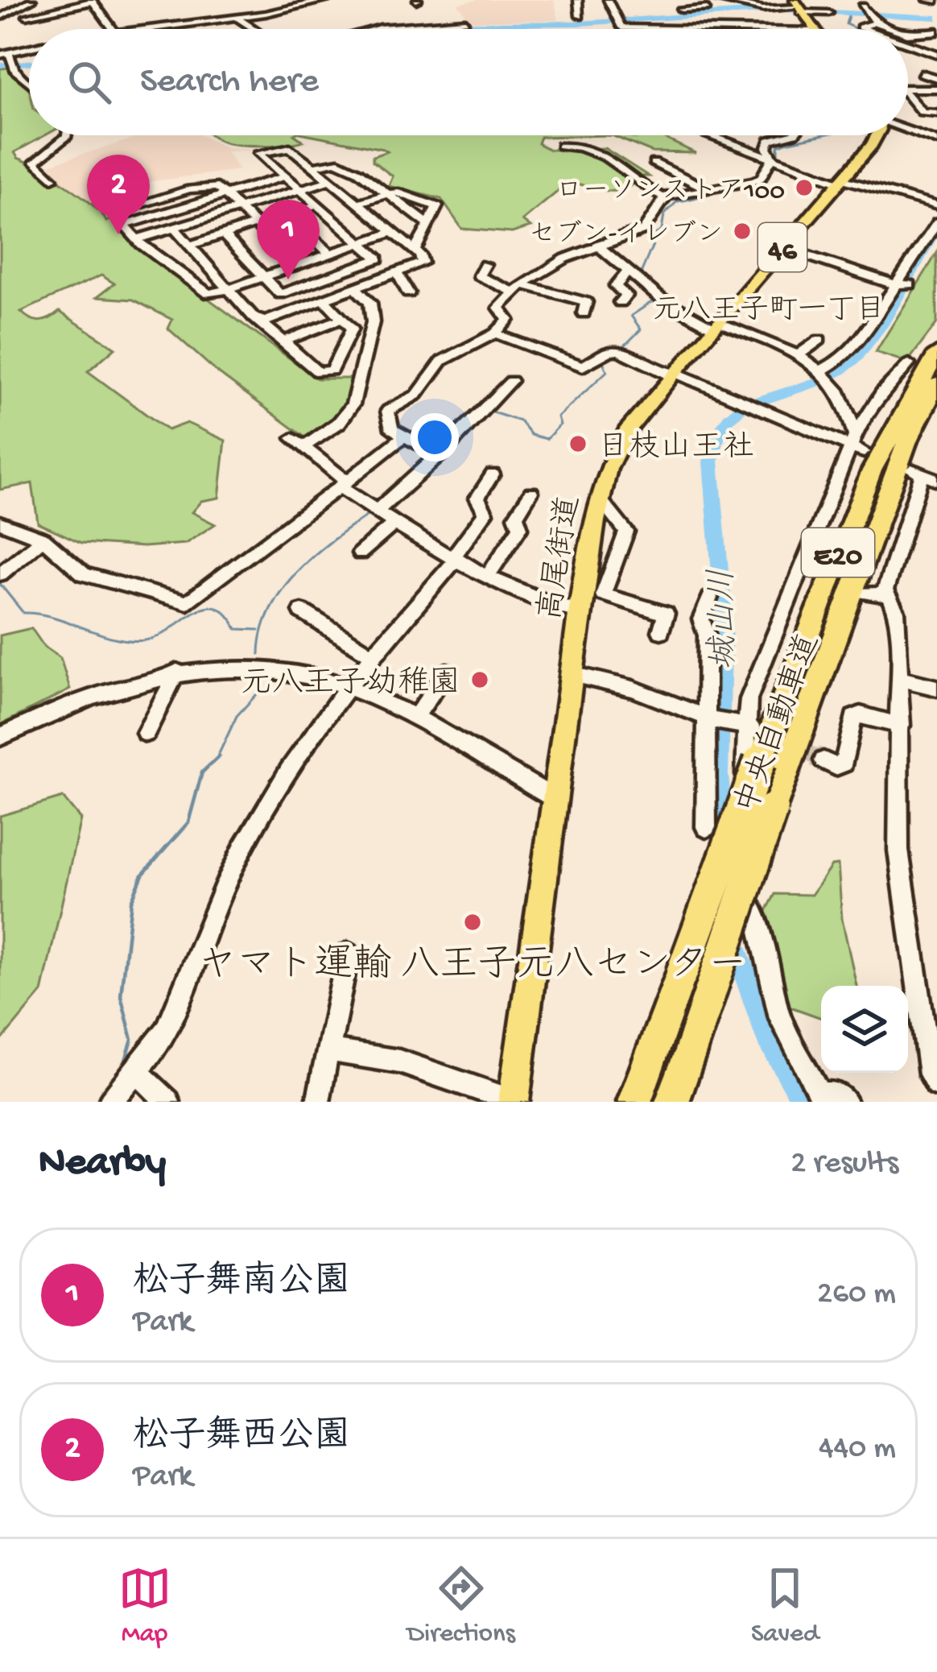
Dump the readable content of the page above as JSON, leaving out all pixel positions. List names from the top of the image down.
{
  "streets": {
    "highway": ["E20", "中央自動車道"],
    "main road": ["46", "高尾街道"]
  },
  "districts": ["元八王子町一丁目"],
  "water": ["城山川"],
  "places": [
    "ローソンストア100",
    "セブン-イレブン",
    "日枝山王社",
    "元八王子幼稚園",
    "ヤマト運輸 八王子元八センター"
  ],
  "page": {
    "search": "Search here",
    "pins": ["2", "1"],
    "heading": ["Nearby", "2 results"],
    "list": [
      {
        "mark": "1",
        "name": "松子舞南公園",
        "note": "Park",
        "value": "260 m"
      },
      {
        "mark": "2",
        "name": "松子舞西公園",
        "note": "Park",
        "value": "440 m"
      }
    ],
    "nav": ["Map", "Directions", "Saved"]
  }
}
